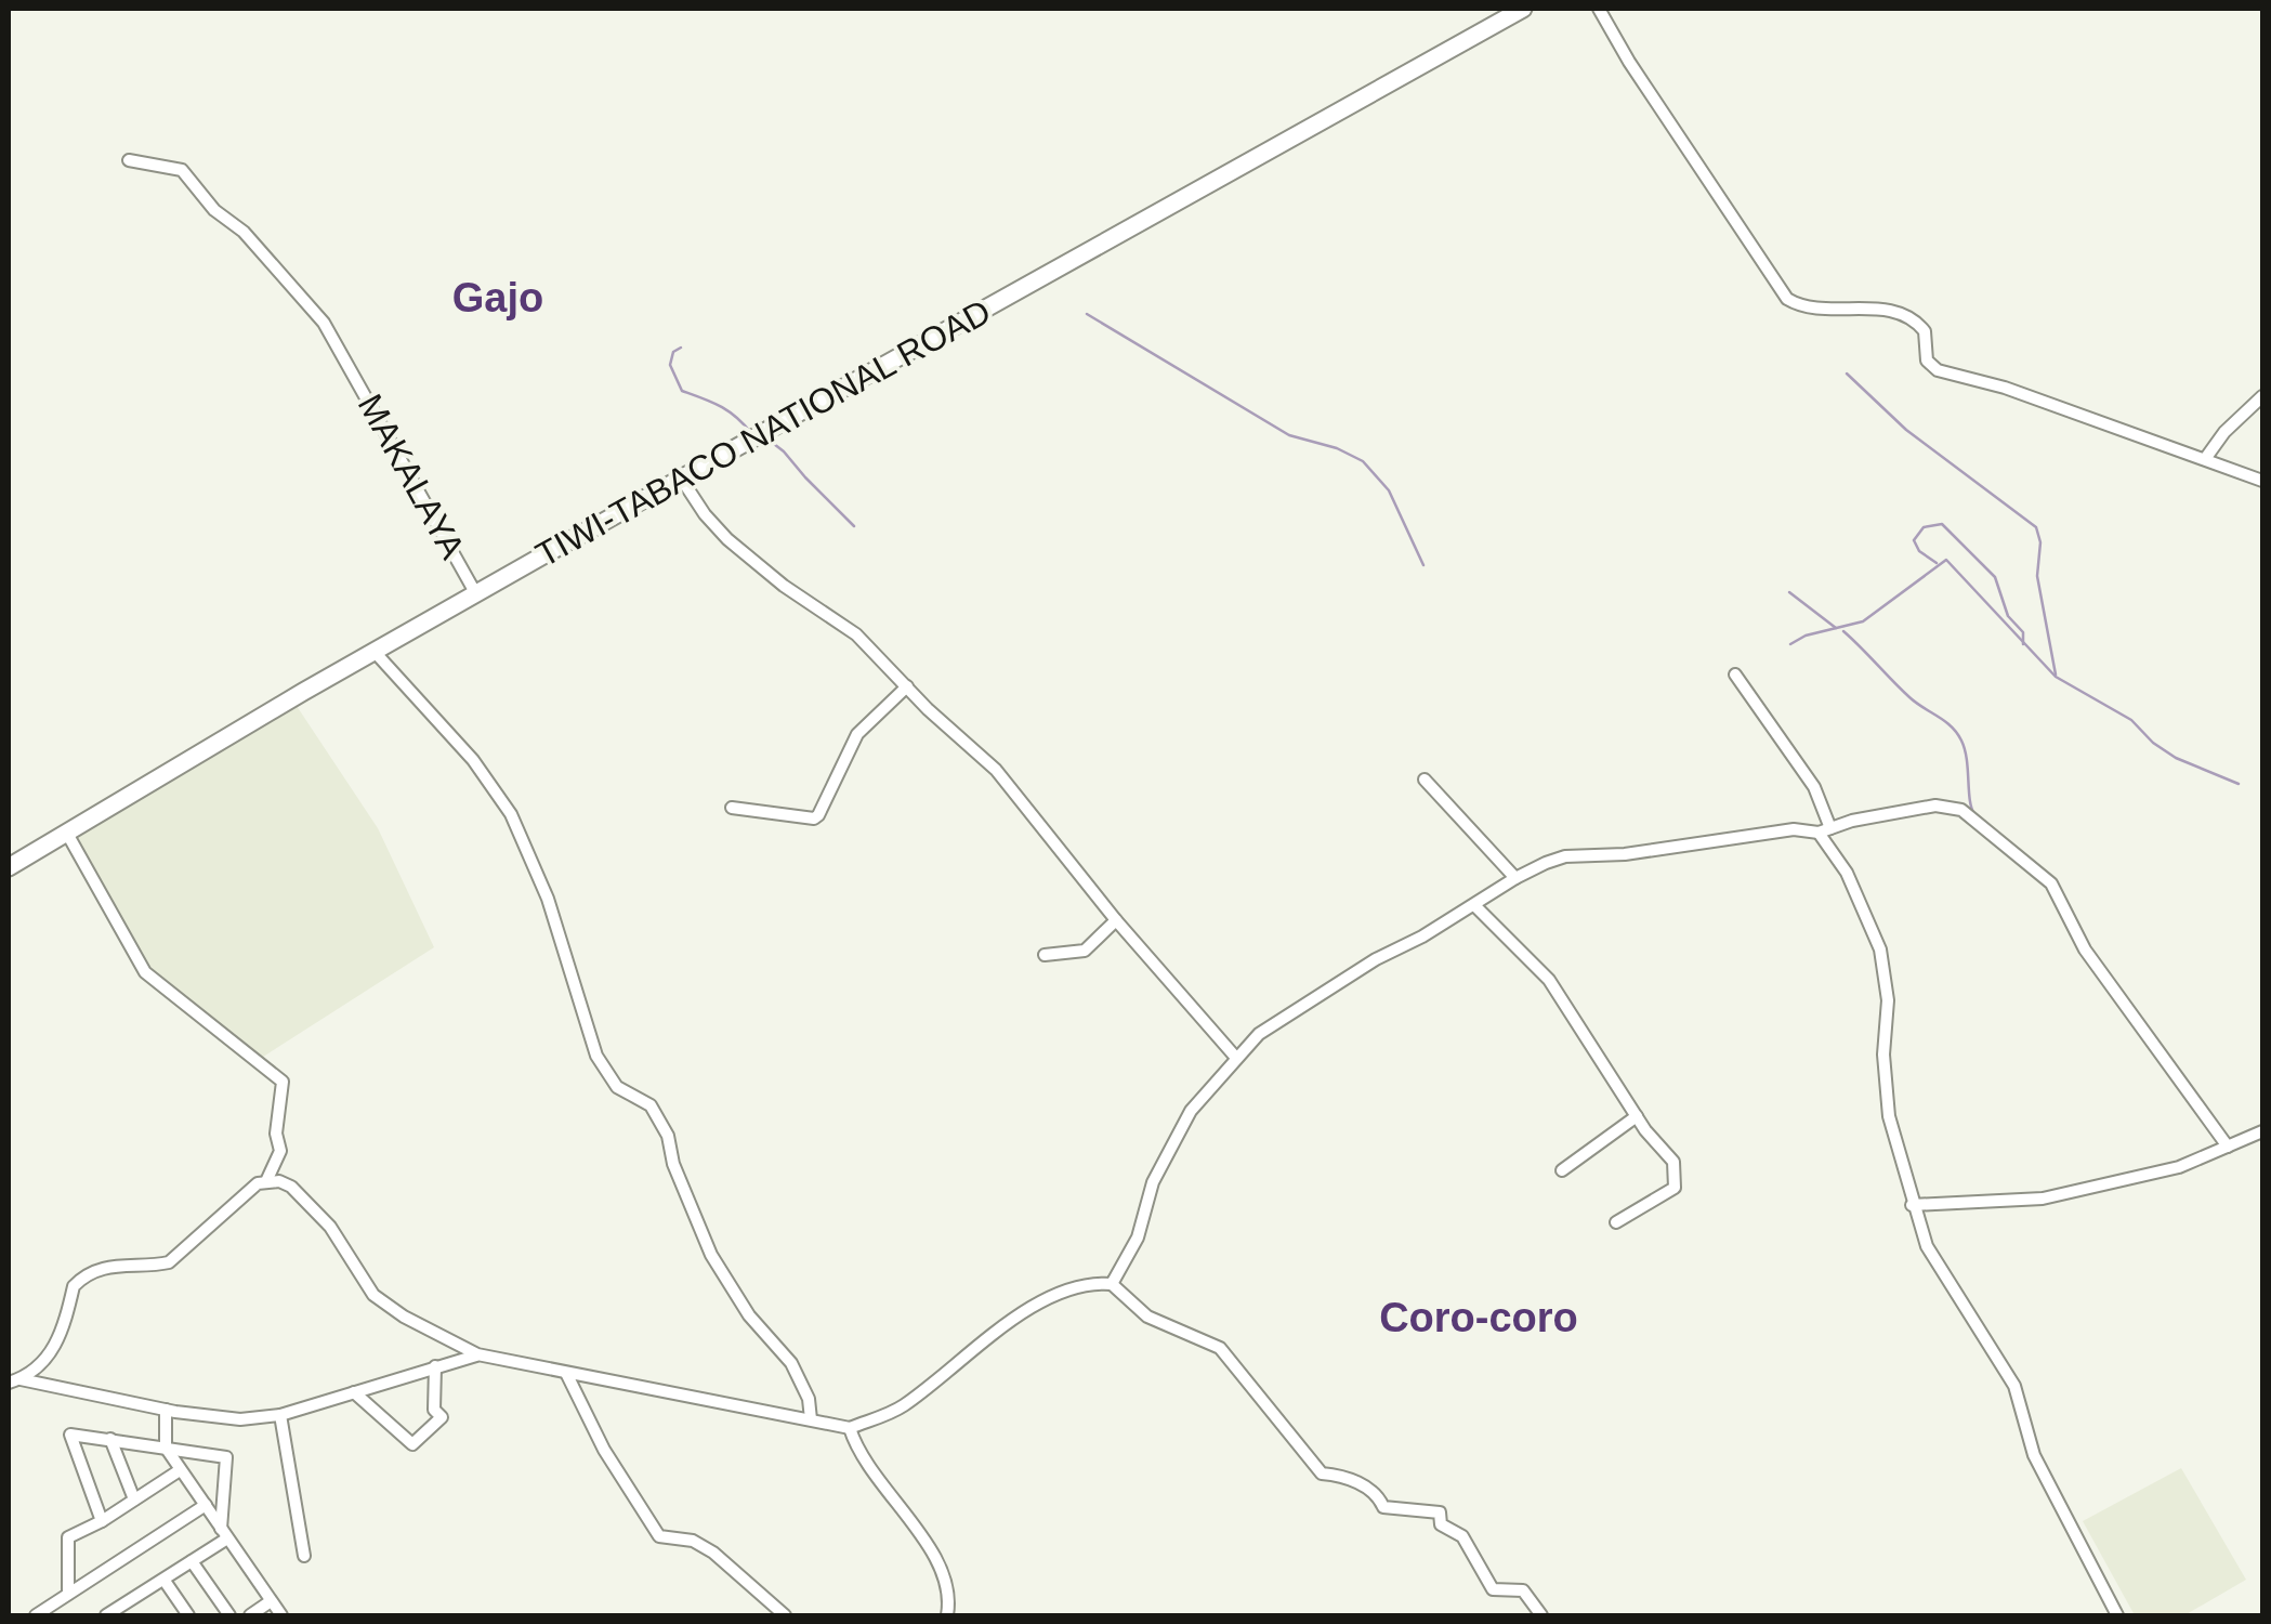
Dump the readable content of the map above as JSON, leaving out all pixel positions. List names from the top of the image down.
{
  "streets": {
    "main road": ["TIWI-TABACO NATIONAL ROAD"],
    "street": ["MAKALAYA"]
  },
  "crossings": [
    ["TIWI-TABACO NATIONAL ROAD", "MAKALAYA"]
  ],
  "districts": ["Gajo", "Coro-coro"]
}
